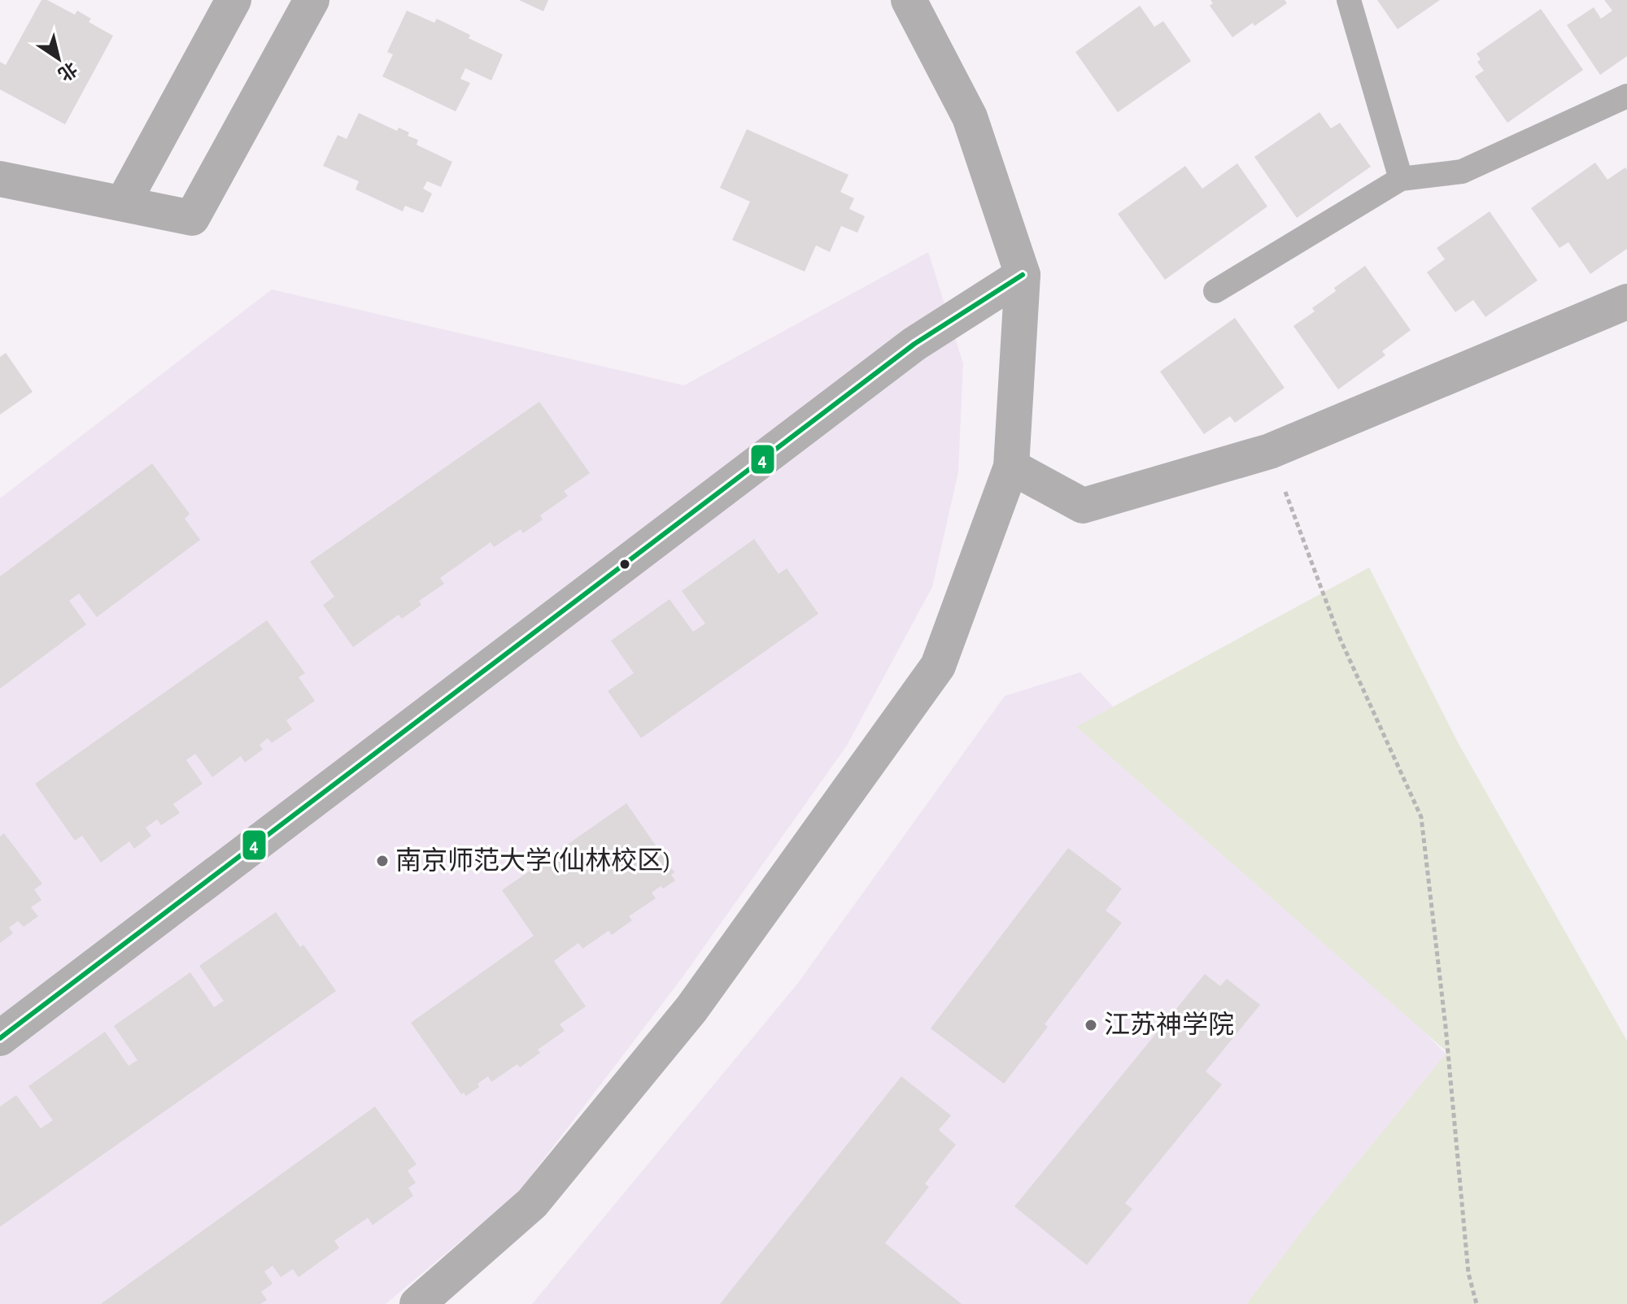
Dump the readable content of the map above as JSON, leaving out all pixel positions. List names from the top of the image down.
{
  "places": ["南京师范大学(仙林校区)", "江苏神学院"],
  "lines": ["transit line 4"],
  "north": "bottom right"
}
